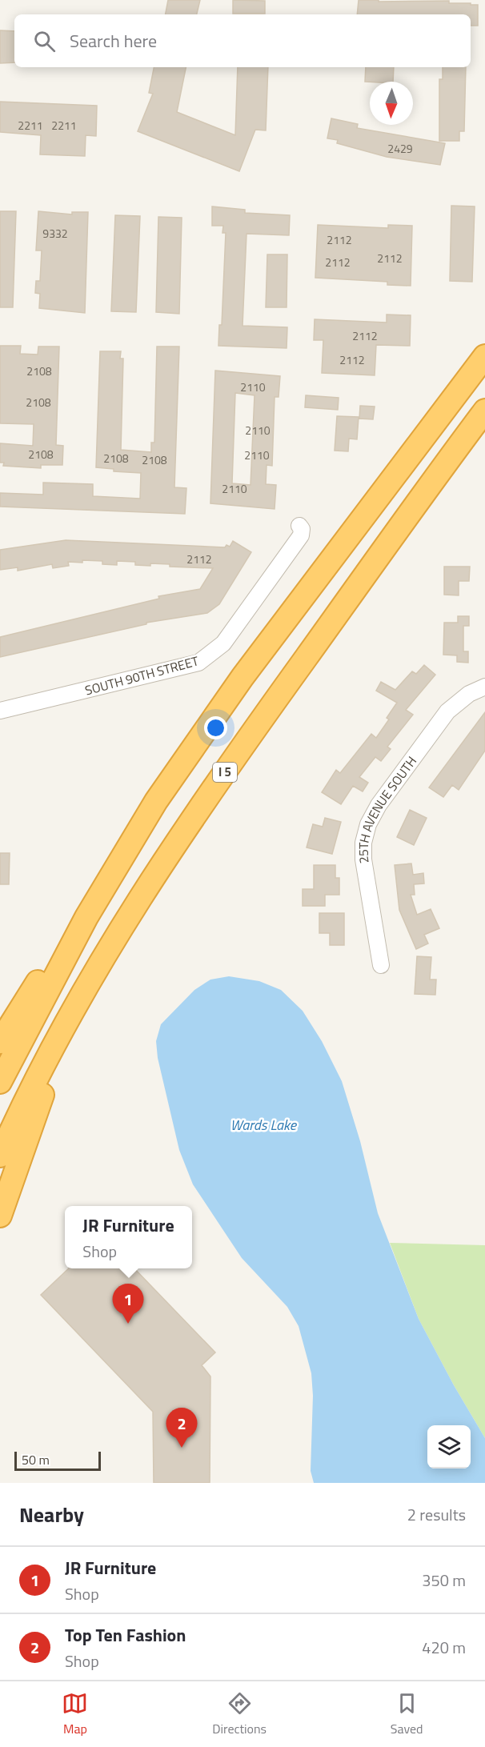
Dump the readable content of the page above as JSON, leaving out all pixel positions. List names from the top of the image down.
{
  "streets": {
    "highway": ["I 5"],
    "street": ["SOUTH 90TH STREET", "25TH AVENUE SOUTH"]
  },
  "water": ["Wards Lake"],
  "house_numbers": [
    "2211",
    "2211",
    "2429",
    "9332",
    "2112",
    "2112",
    "2112",
    "2112",
    "2112",
    "2108",
    "2110",
    "2108",
    "2110",
    "2108",
    "2110",
    "2108",
    "2108",
    "2110",
    "2112"
  ],
  "scale_bar": "50 m",
  "north": "bottom",
  "page": {
    "search": "Search here",
    "popup": ["JR Furniture", "Shop"],
    "pins": ["1", "2"],
    "scale": "50 m",
    "heading": ["Nearby", "2 results"],
    "list": [
      {
        "mark": "1",
        "name": "JR Furniture",
        "note": "Shop",
        "value": "350 m"
      },
      {
        "mark": "2",
        "name": "Top Ten Fashion",
        "note": "Shop",
        "value": "420 m"
      }
    ],
    "nav": ["Map", "Directions", "Saved"]
  }
}
